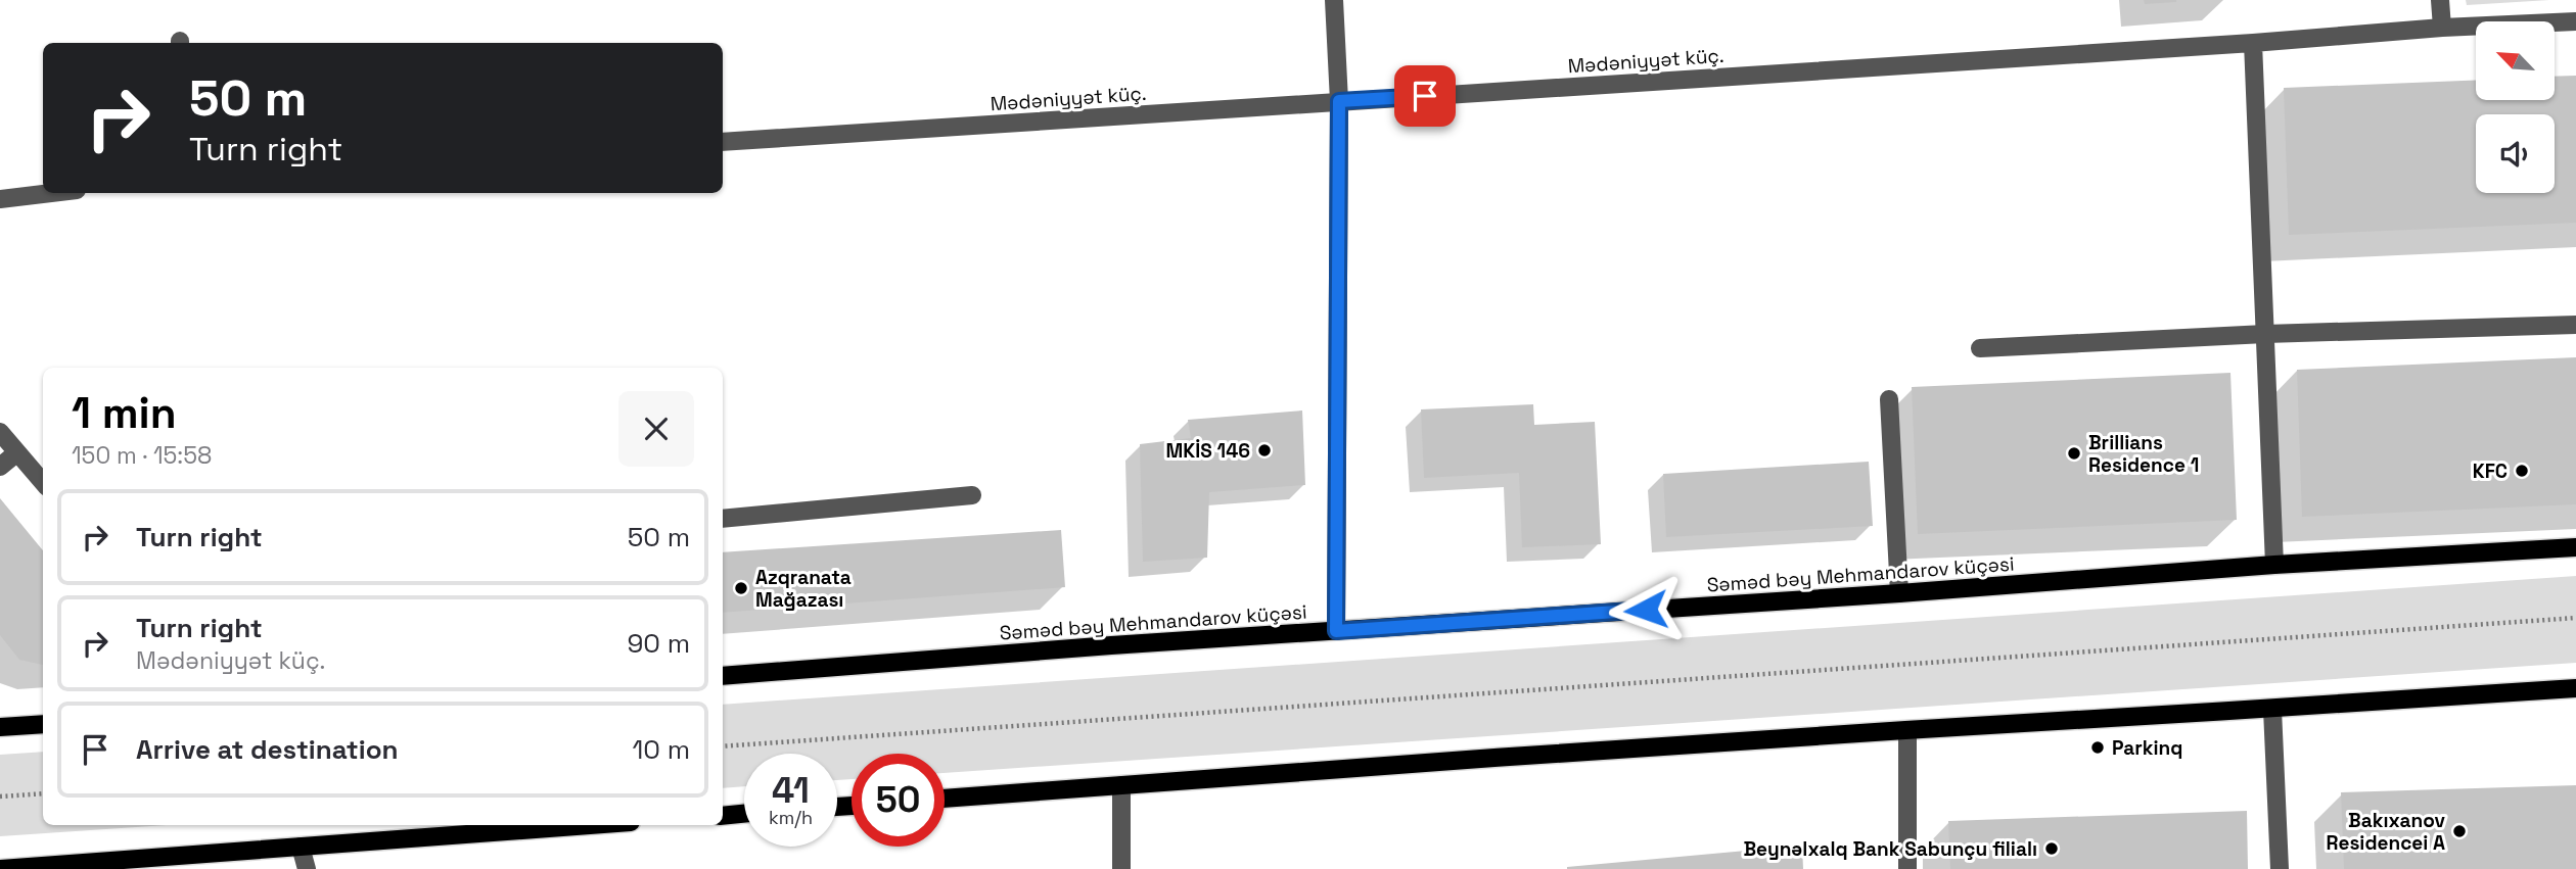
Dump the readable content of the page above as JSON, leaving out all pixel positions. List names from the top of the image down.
{
  "streets": {
    "main road": ["Səməd bəy Mehmandarov küçəsi"],
    "street": ["Mədəniyyət küç."]
  },
  "places": [
    "MKİS 146",
    "Brillians Residence 1",
    "KFC",
    "Azqranata Mağazası",
    "Parkinq",
    "Bakıxanov Residencei A",
    "Beynəlxalq Bank Sabunçu filialı"
  ],
  "north": "top left",
  "page": {
    "turn": ["50 m", "Turn right"],
    "heading": ["1 min", "150 m · 15:58"],
    "list": [
      {
        "name": "Turn right",
        "value": "50 m"
      },
      {
        "name": "Turn right",
        "note": "Mədəniyyət küç.",
        "value": "90 m"
      },
      {
        "name": "Arrive at destination",
        "value": "10 m"
      }
    ],
    "speed": "41 km/h",
    "limit": "50"
  }
}
